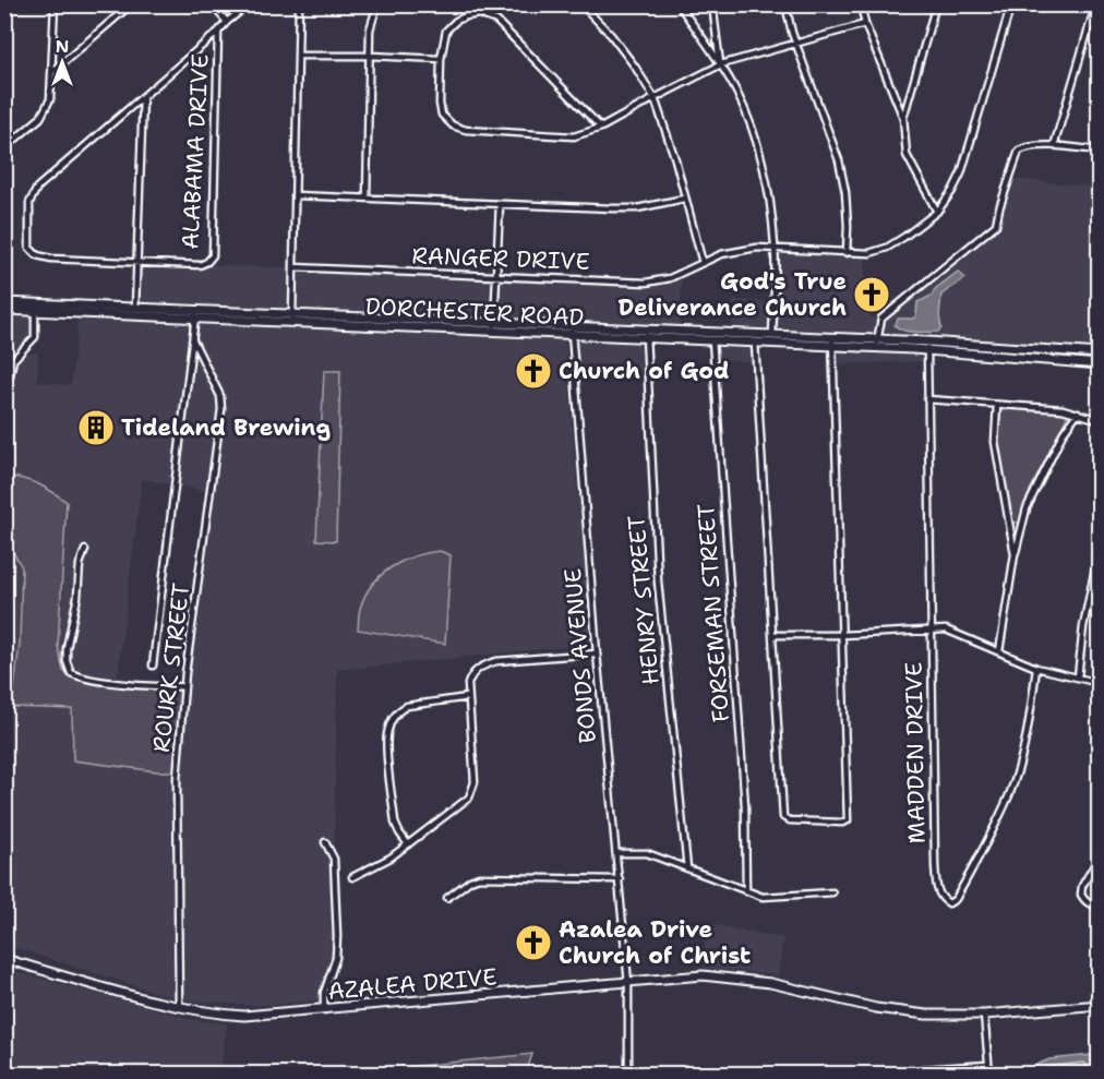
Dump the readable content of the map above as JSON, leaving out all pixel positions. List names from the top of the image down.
{
  "streets": {
    "main road": ["DORCHESTER ROAD", "AZALEA DRIVE"],
    "street": [
      "ALABAMA DRIVE",
      "RANGER DRIVE",
      "HENRY STREET",
      "FORSEMAN STREET",
      "BONDS AVENUE",
      "ROURK STREET",
      "MADDEN DRIVE"
    ]
  },
  "crossings": [
    ["DORCHESTER ROAD", "HENRY STREET"],
    ["DORCHESTER ROAD", "FORSEMAN STREET"],
    ["DORCHESTER ROAD", "BONDS AVENUE"],
    ["DORCHESTER ROAD", "MADDEN DRIVE"],
    ["BONDS AVENUE", "AZALEA DRIVE"],
    ["ROURK STREET", "AZALEA DRIVE"]
  ],
  "places": {
    "church": ["God's True Deliverance Church", "Church of God", "Azalea Drive Church of Christ"],
    "building": ["Tideland Brewing"]
  },
  "north": "top"
}
